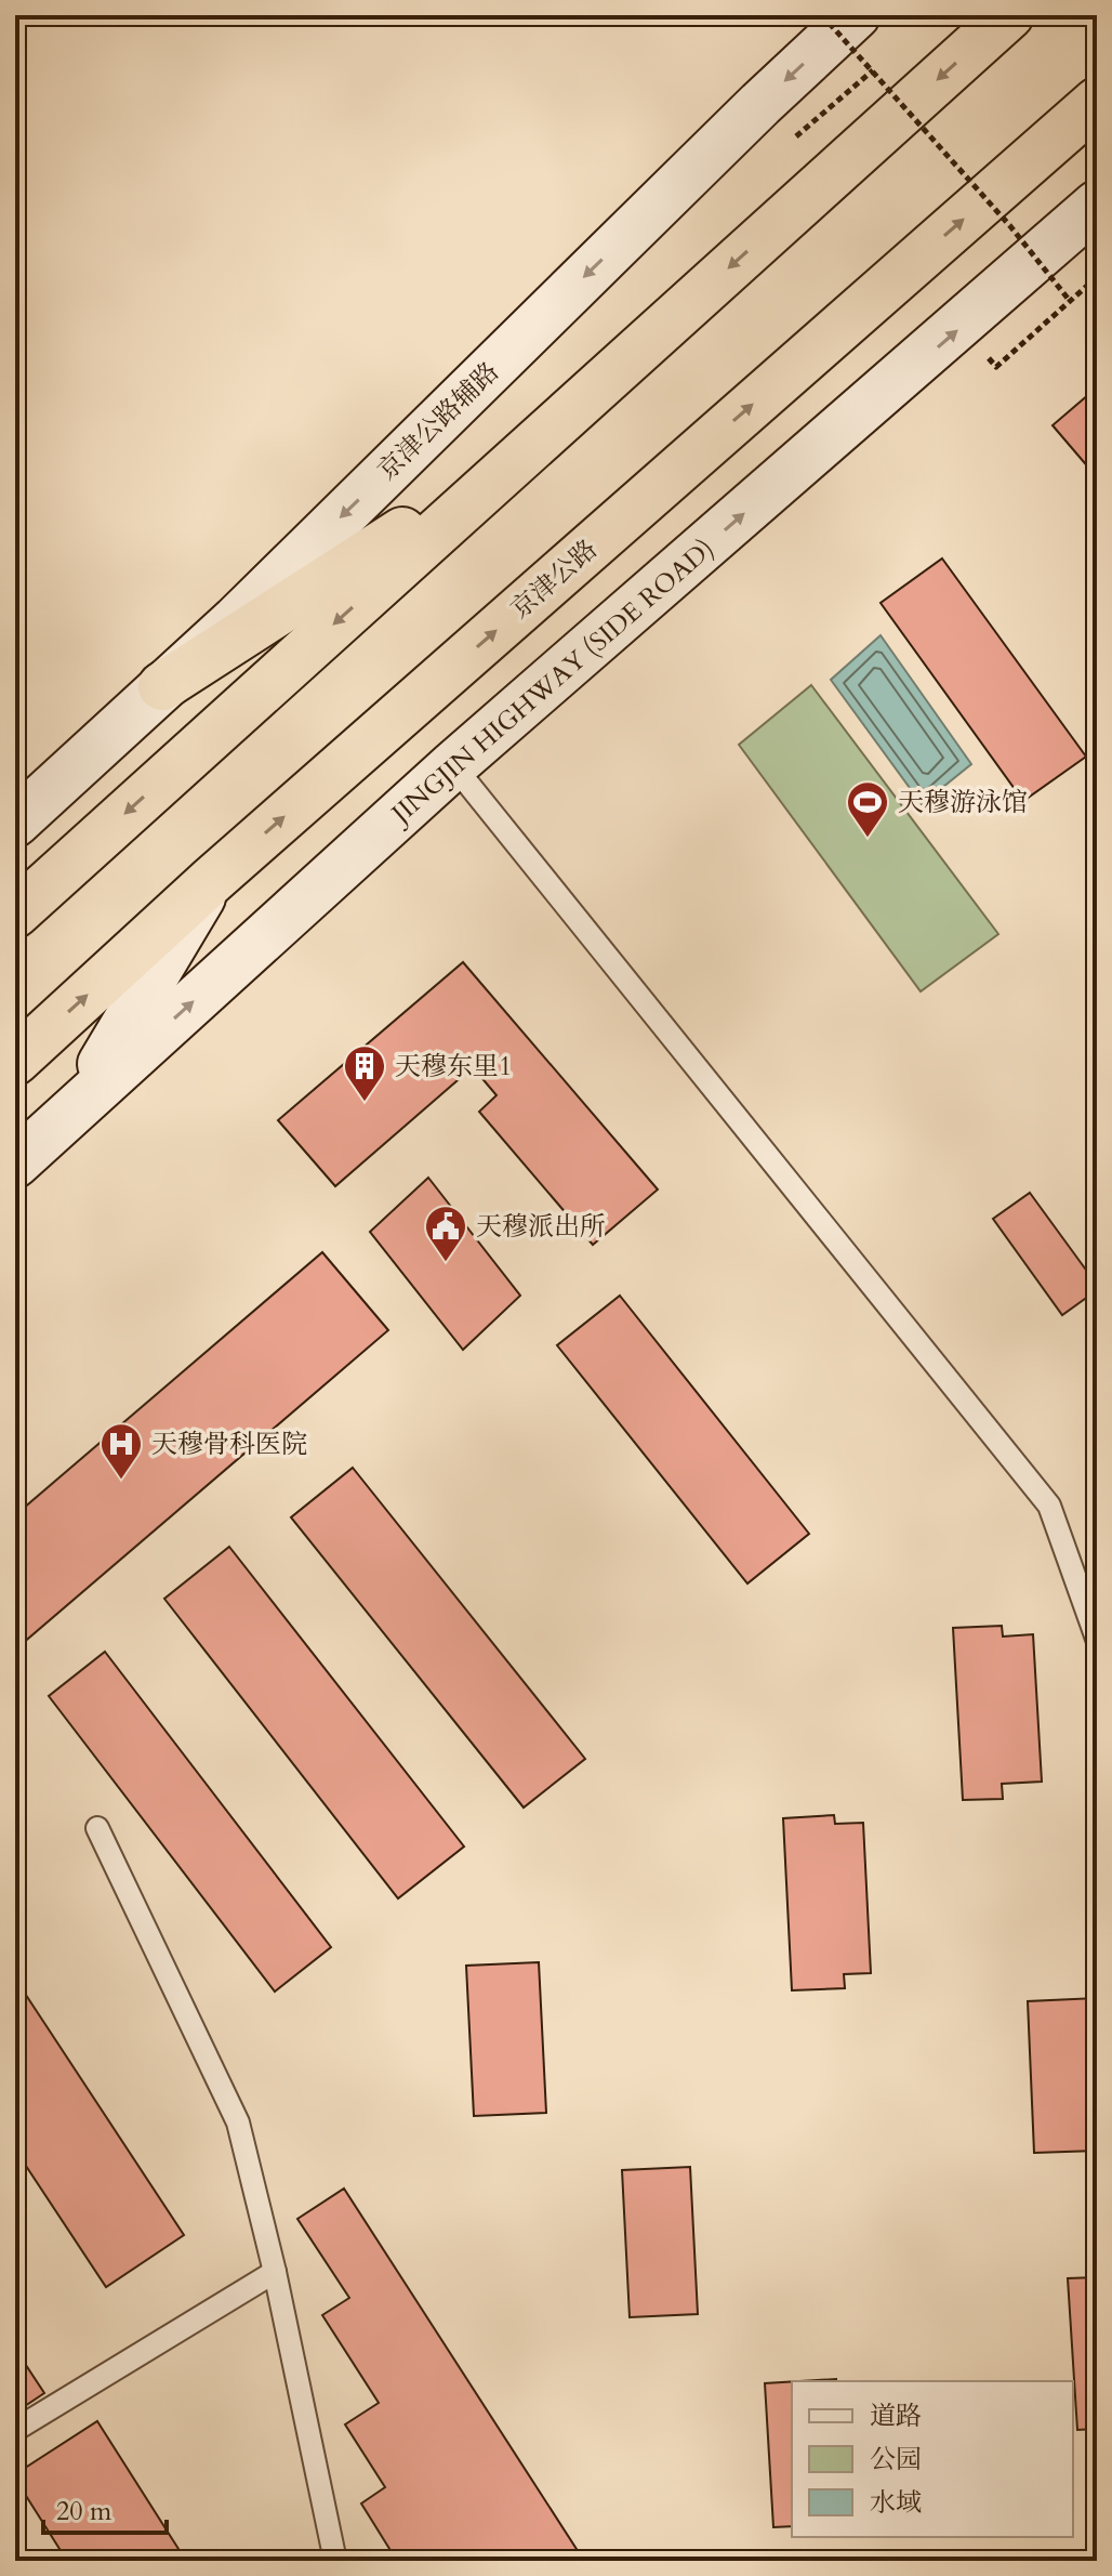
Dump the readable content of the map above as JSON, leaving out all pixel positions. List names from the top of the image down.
{
  "streets": {
    "highway": ["京津公路"],
    "street": ["京津公路辅路", "JINGJIN HIGHWAY (SIDE ROAD)"]
  },
  "one_way": ["京津公路辅路", "JINGJIN HIGHWAY (SIDE ROAD)"],
  "places": {
    "sports": ["天穆游泳馆"],
    "building": ["天穆东里1"],
    "public building": ["天穆派出所"],
    "hospital": ["天穆骨科医院"]
  },
  "legend": ["道路", "公园", "水域"],
  "scale_bar": "20 m"
}
